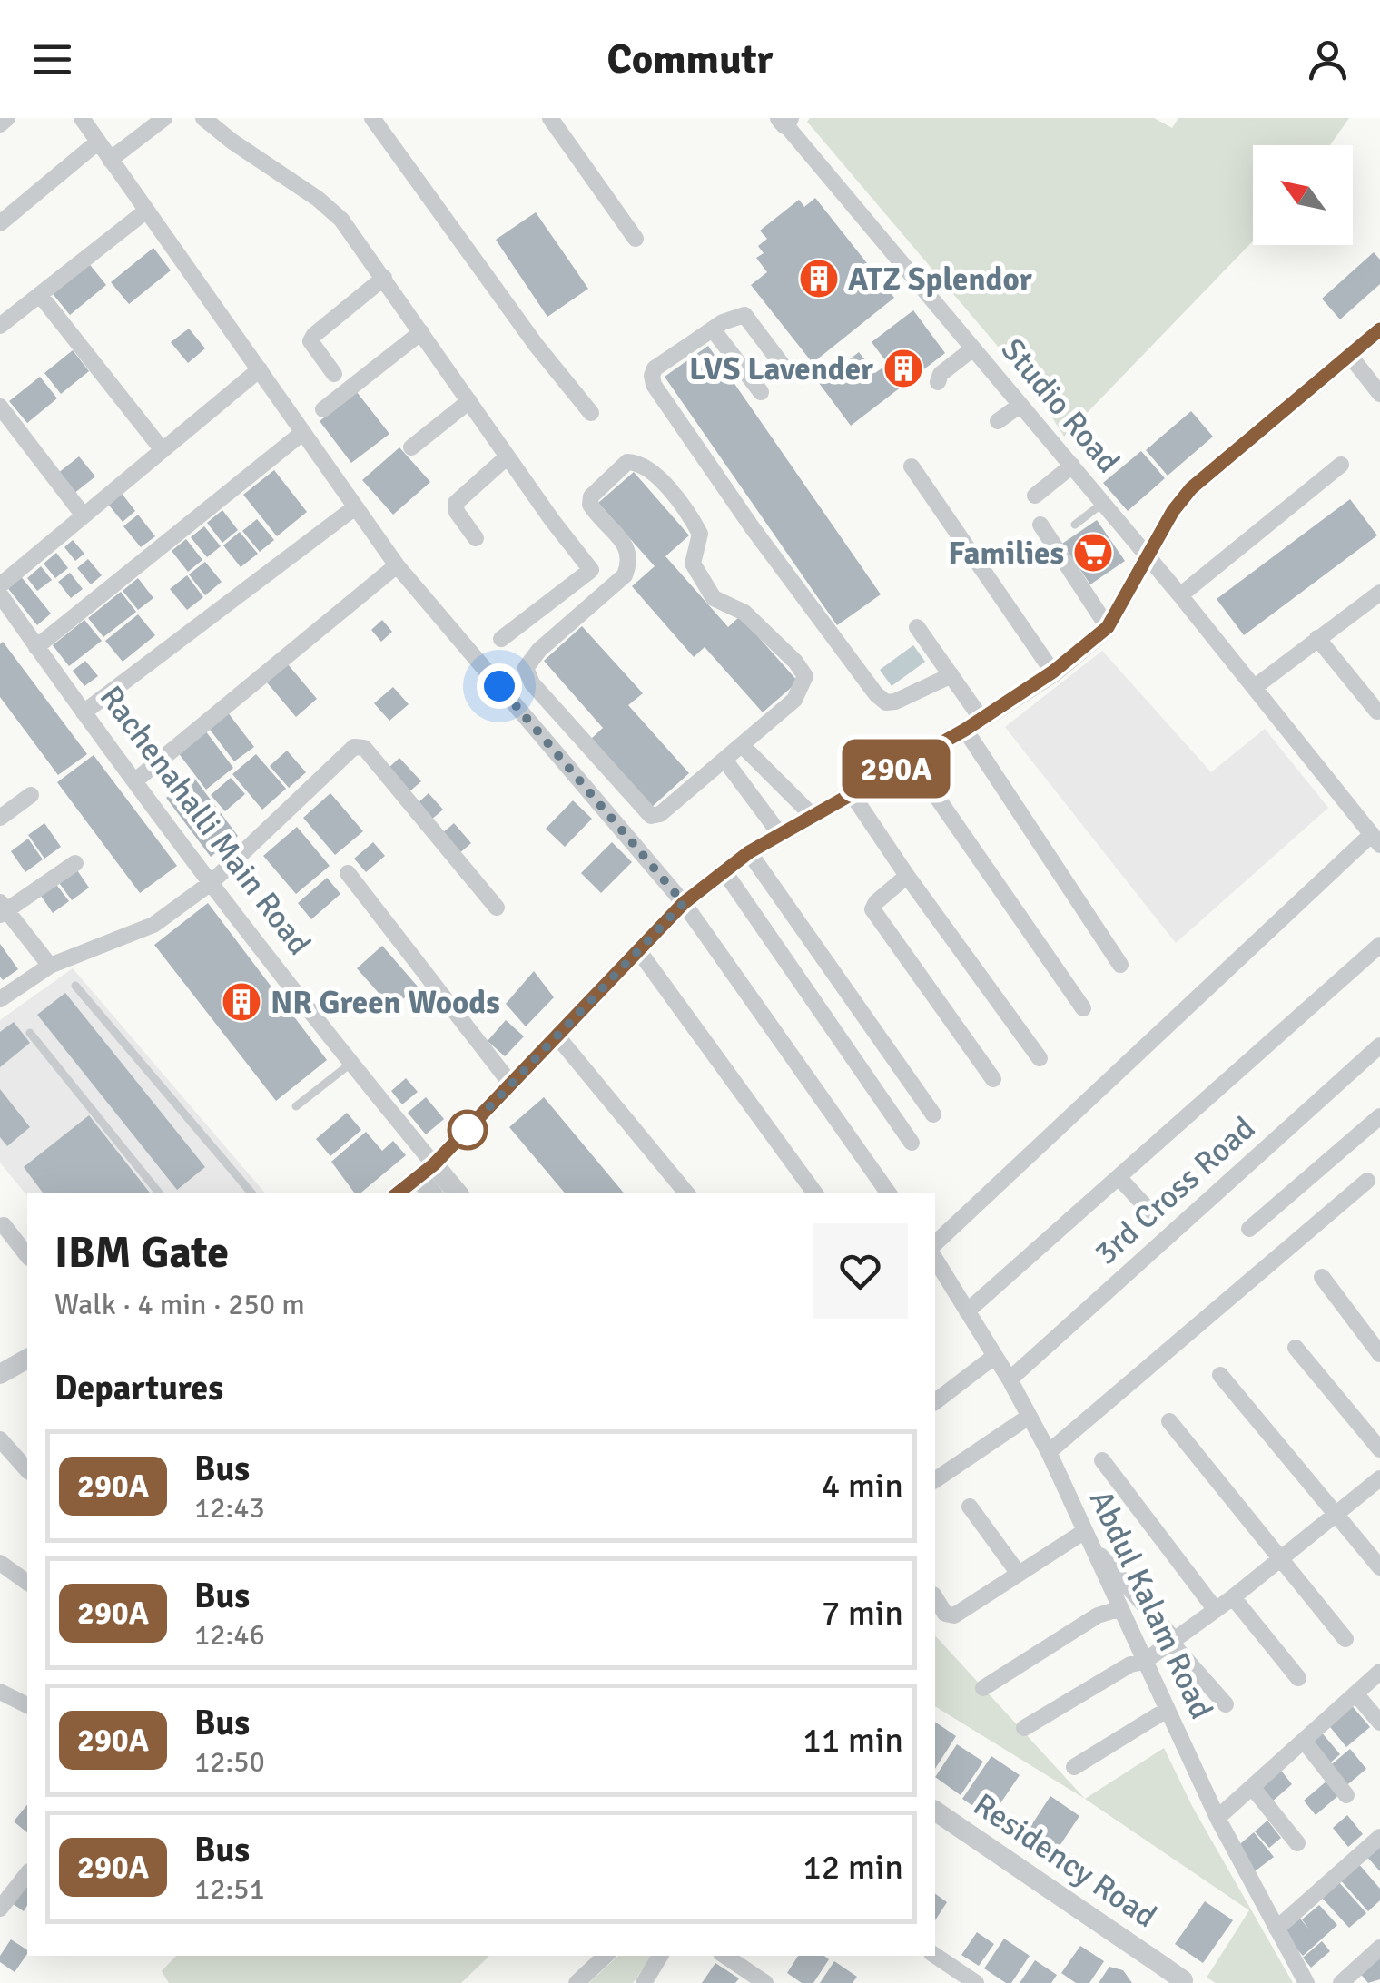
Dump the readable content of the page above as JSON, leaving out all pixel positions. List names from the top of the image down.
{
  "streets": {
    "street": [
      "Studio Road",
      "Rachenahalli Main Road",
      "3rd Cross Road",
      "Abdul Kalam Road",
      "Residency Road"
    ]
  },
  "crossings": [
    ["3rd Cross Road", "Abdul Kalam Road"]
  ],
  "places": {
    "building": ["ATZ Splendor", "LVS Lavender", "NR Green Woods"],
    "supermarket": ["Families"]
  },
  "lines": ["bus line 290A"],
  "north": "top left",
  "page": {
    "header": "Commutr",
    "on_map": "290A",
    "heading": [
      ["IBM Gate", "Walk · 4 min · 250 m"],
      "Departures"
    ],
    "list": [
      {
        "mark": "290A",
        "name": "Bus",
        "note": "12:43",
        "value": "4 min"
      },
      {
        "mark": "290A",
        "name": "Bus",
        "note": "12:46",
        "value": "7 min"
      },
      {
        "mark": "290A",
        "name": "Bus",
        "note": "12:50",
        "value": "11 min"
      },
      {
        "mark": "290A",
        "name": "Bus",
        "note": "12:51",
        "value": "12 min"
      }
    ]
  }
}
